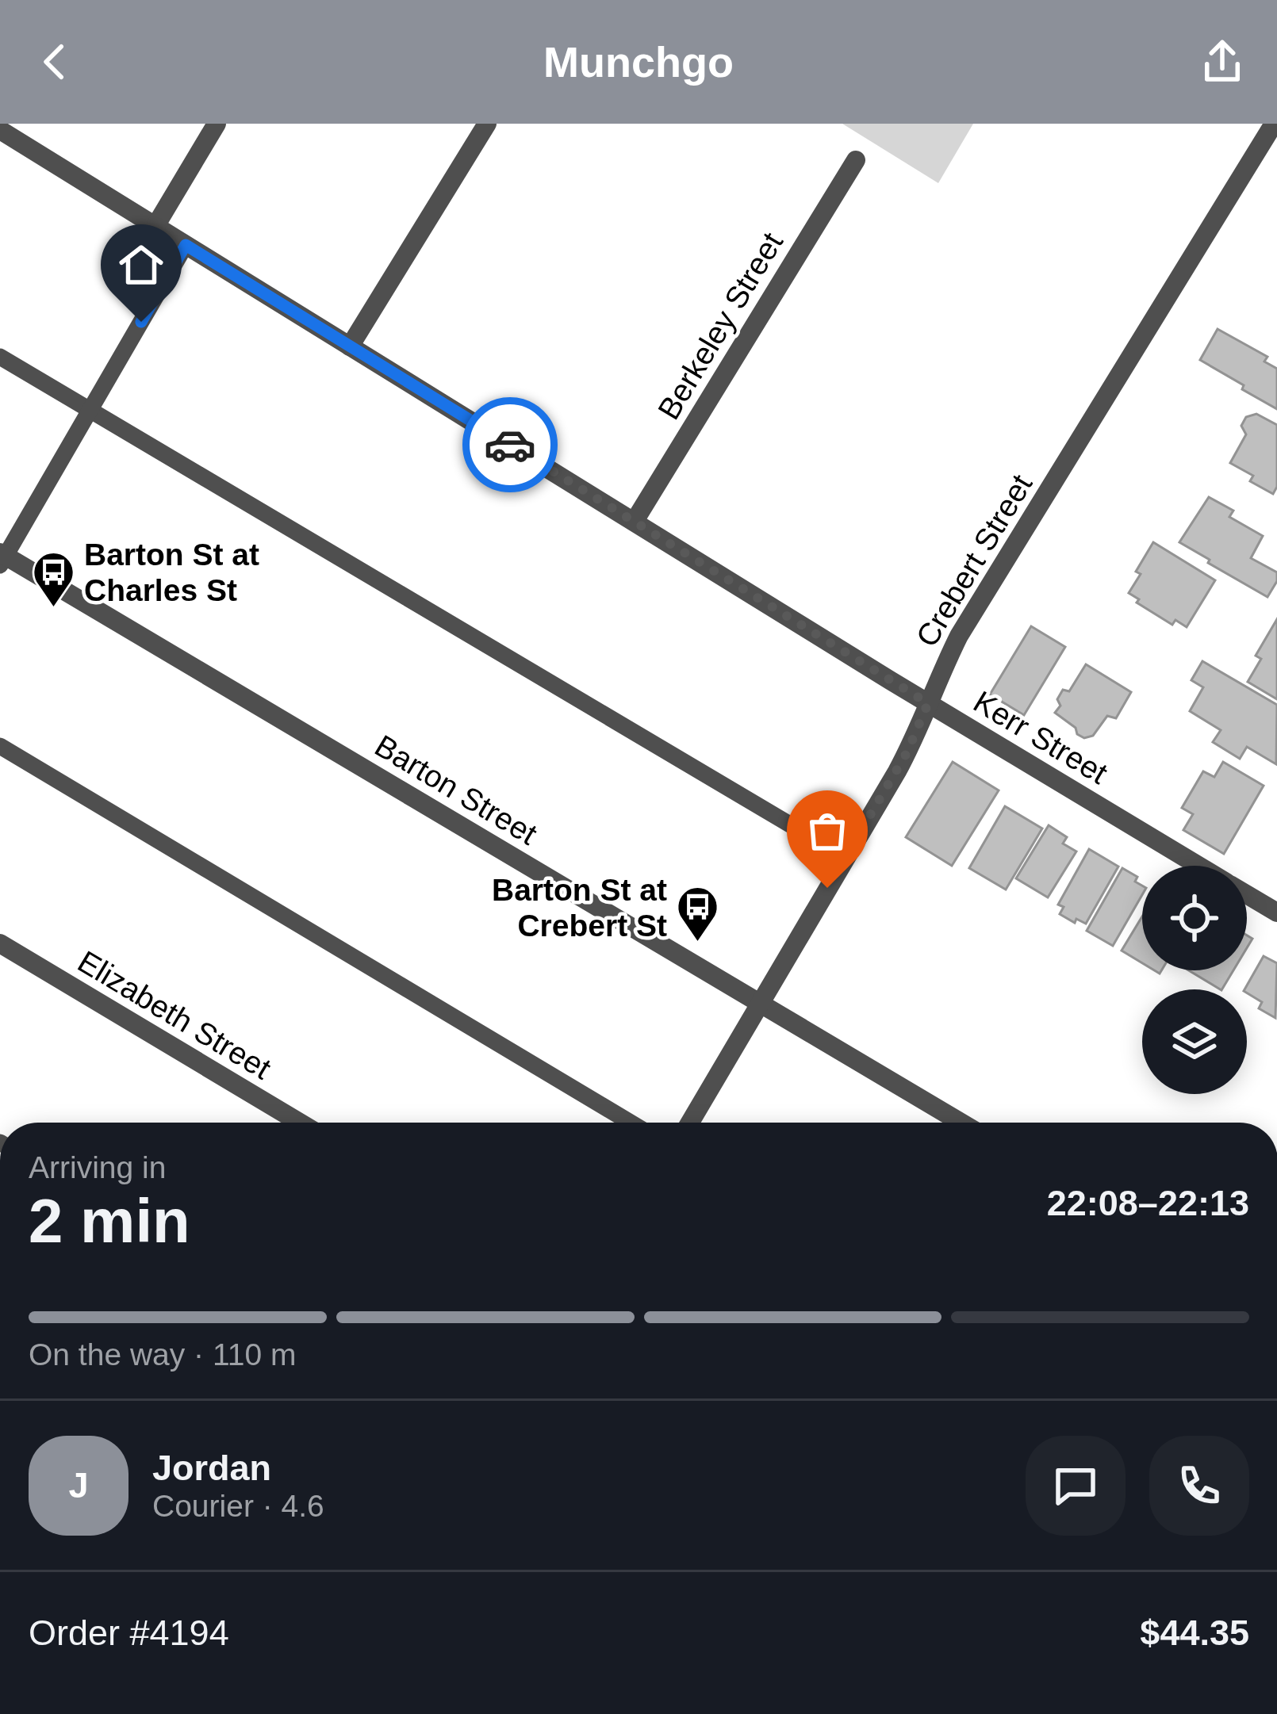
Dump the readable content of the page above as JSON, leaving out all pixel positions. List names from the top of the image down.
{
  "streets": {
    "street": [
      "Berkeley Street",
      "Crebert Street",
      "Kerr Street",
      "Barton Street",
      "Elizabeth Street"
    ]
  },
  "crossings": [
    ["Berkeley Street", "Kerr Street"],
    ["Crebert Street", "Kerr Street"],
    ["Crebert Street", "Barton Street"]
  ],
  "places": {
    "bus stop": ["Barton St at Charles St", "Barton St at Crebert St"]
  },
  "page": {
    "header": "Munchgo",
    "heading": ["2 min", "Arriving in", "22:08–22:13"],
    "panel": [
      "Jordan",
      "Courier · 4.6",
      "Order #4194",
      "$44.35"
    ],
    "bar": "On the way · 110 m",
    "round": "J"
  }
}
